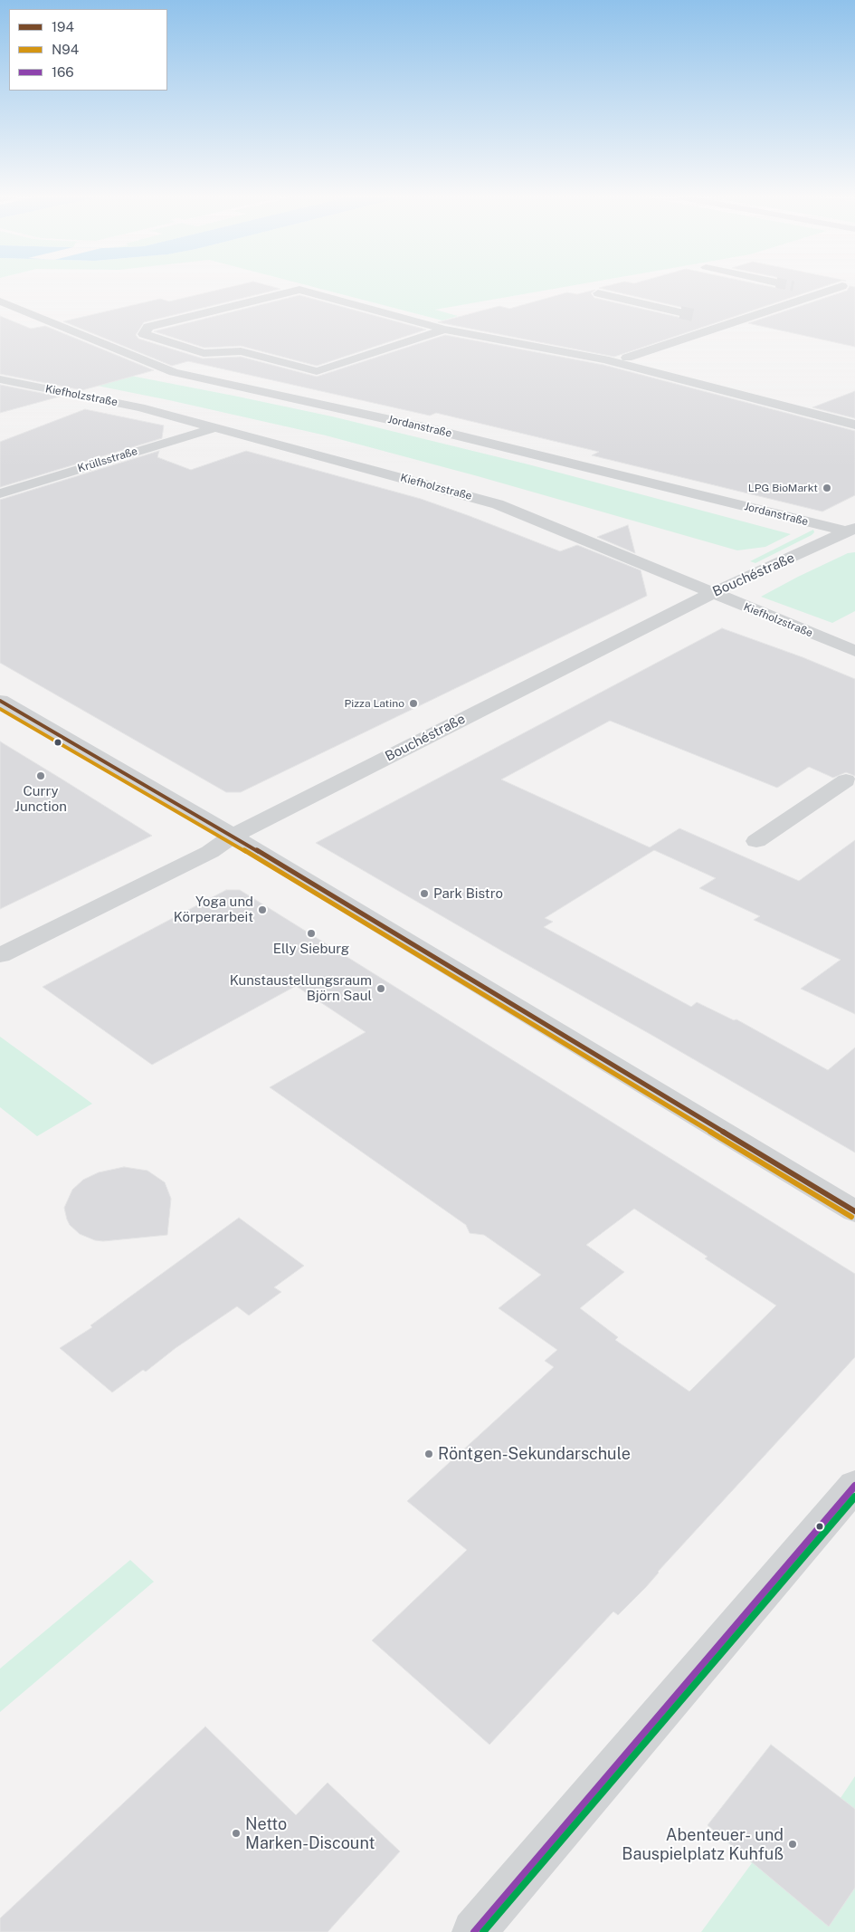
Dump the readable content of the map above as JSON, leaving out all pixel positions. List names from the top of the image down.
{
  "streets": {
    "street": [
      "Kiefholzstraße",
      "Jordanstraße",
      "Krüllsstraße",
      "Bouchéstraße"
    ]
  },
  "crossings": [
    ["Kiefholzstraße", "Krüllsstraße"],
    ["Kiefholzstraße", "Bouchéstraße"],
    ["Jordanstraße", "Bouchéstraße"]
  ],
  "places": [
    "LPG BioMarkt",
    "Pizza Latino",
    "Curry Junction",
    "Park Bistro",
    "Yoga und Körperarbeit",
    "Elly Sieburg",
    "Kunstaustellungsraum Björn Saul",
    "Röntgen-Sekundarschule",
    "Netto Marken-Discount",
    "Abenteuer- und Bauspielplatz Kuhfuß"
  ],
  "lines": ["transit line 194", "transit line N94", "transit line 166"],
  "legend": ["194", "N94", "166"]
}
